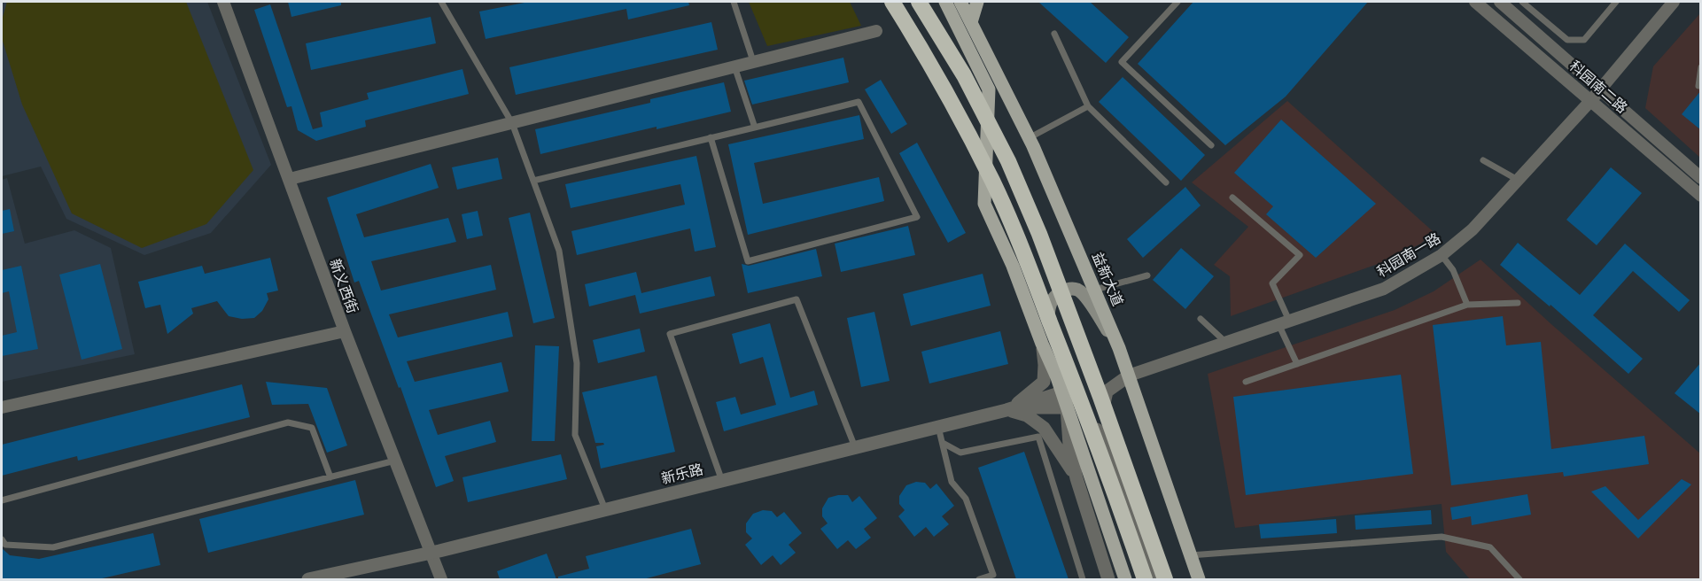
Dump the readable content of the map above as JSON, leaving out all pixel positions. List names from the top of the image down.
{
  "streets": {
    "main road": ["益新大道"],
    "street": [
      "科园南二路",
      "科园南一路",
      "新义西街",
      "新乐路"
    ]
  },
  "crossings": [
    ["科园南二路", "科园南一路"],
    ["科园南一路", "益新大道"],
    ["益新大道", "新乐路"],
    ["新义西街", "新乐路"]
  ]
}
